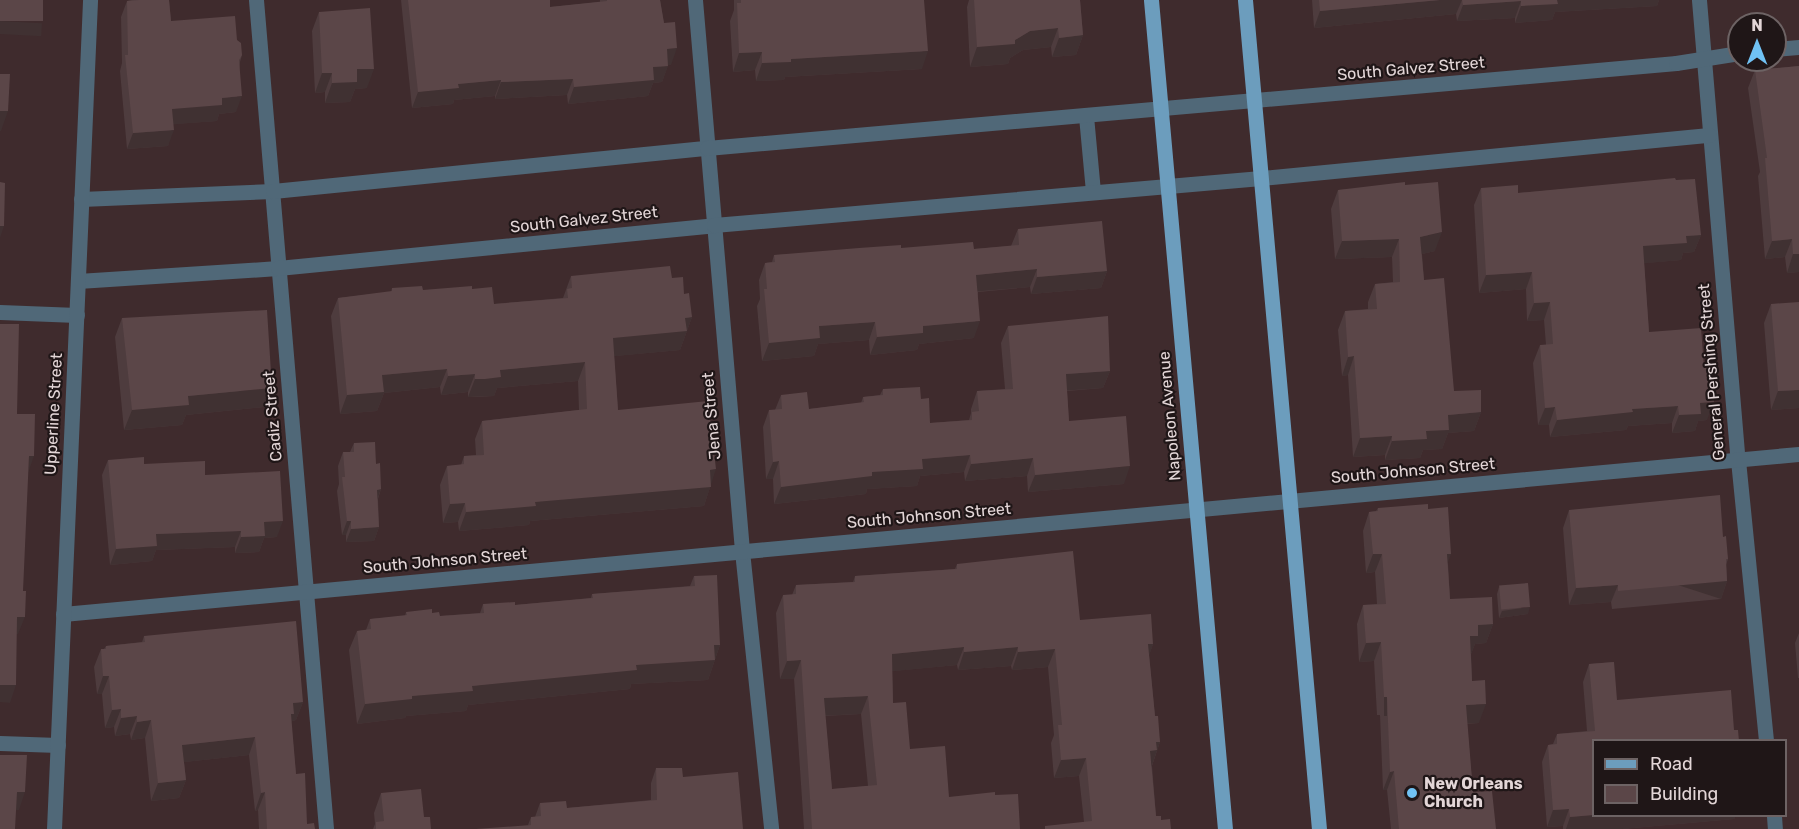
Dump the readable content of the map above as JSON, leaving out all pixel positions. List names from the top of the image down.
{
  "streets": {
    "main road": ["Napoleon Avenue"],
    "street": [
      "South Galvez Street",
      "General Pershing Street",
      "Upperline Street",
      "Cadiz Street",
      "Jena Street",
      "South Johnson Street"
    ]
  },
  "crossings": [
    ["South Galvez Street", "General Pershing Street"],
    ["South Galvez Street", "Upperline Street"],
    ["South Galvez Street", "Cadiz Street"],
    ["South Galvez Street", "Jena Street"],
    ["South Galvez Street", "Napoleon Avenue"],
    ["General Pershing Street", "South Johnson Street"],
    ["Upperline Street", "South Johnson Street"],
    ["Cadiz Street", "South Johnson Street"],
    ["Jena Street", "South Johnson Street"],
    ["Napoleon Avenue", "South Johnson Street"]
  ],
  "places": ["New Orleans Church"],
  "legend": ["Road", "Building"],
  "north": "top"
}
